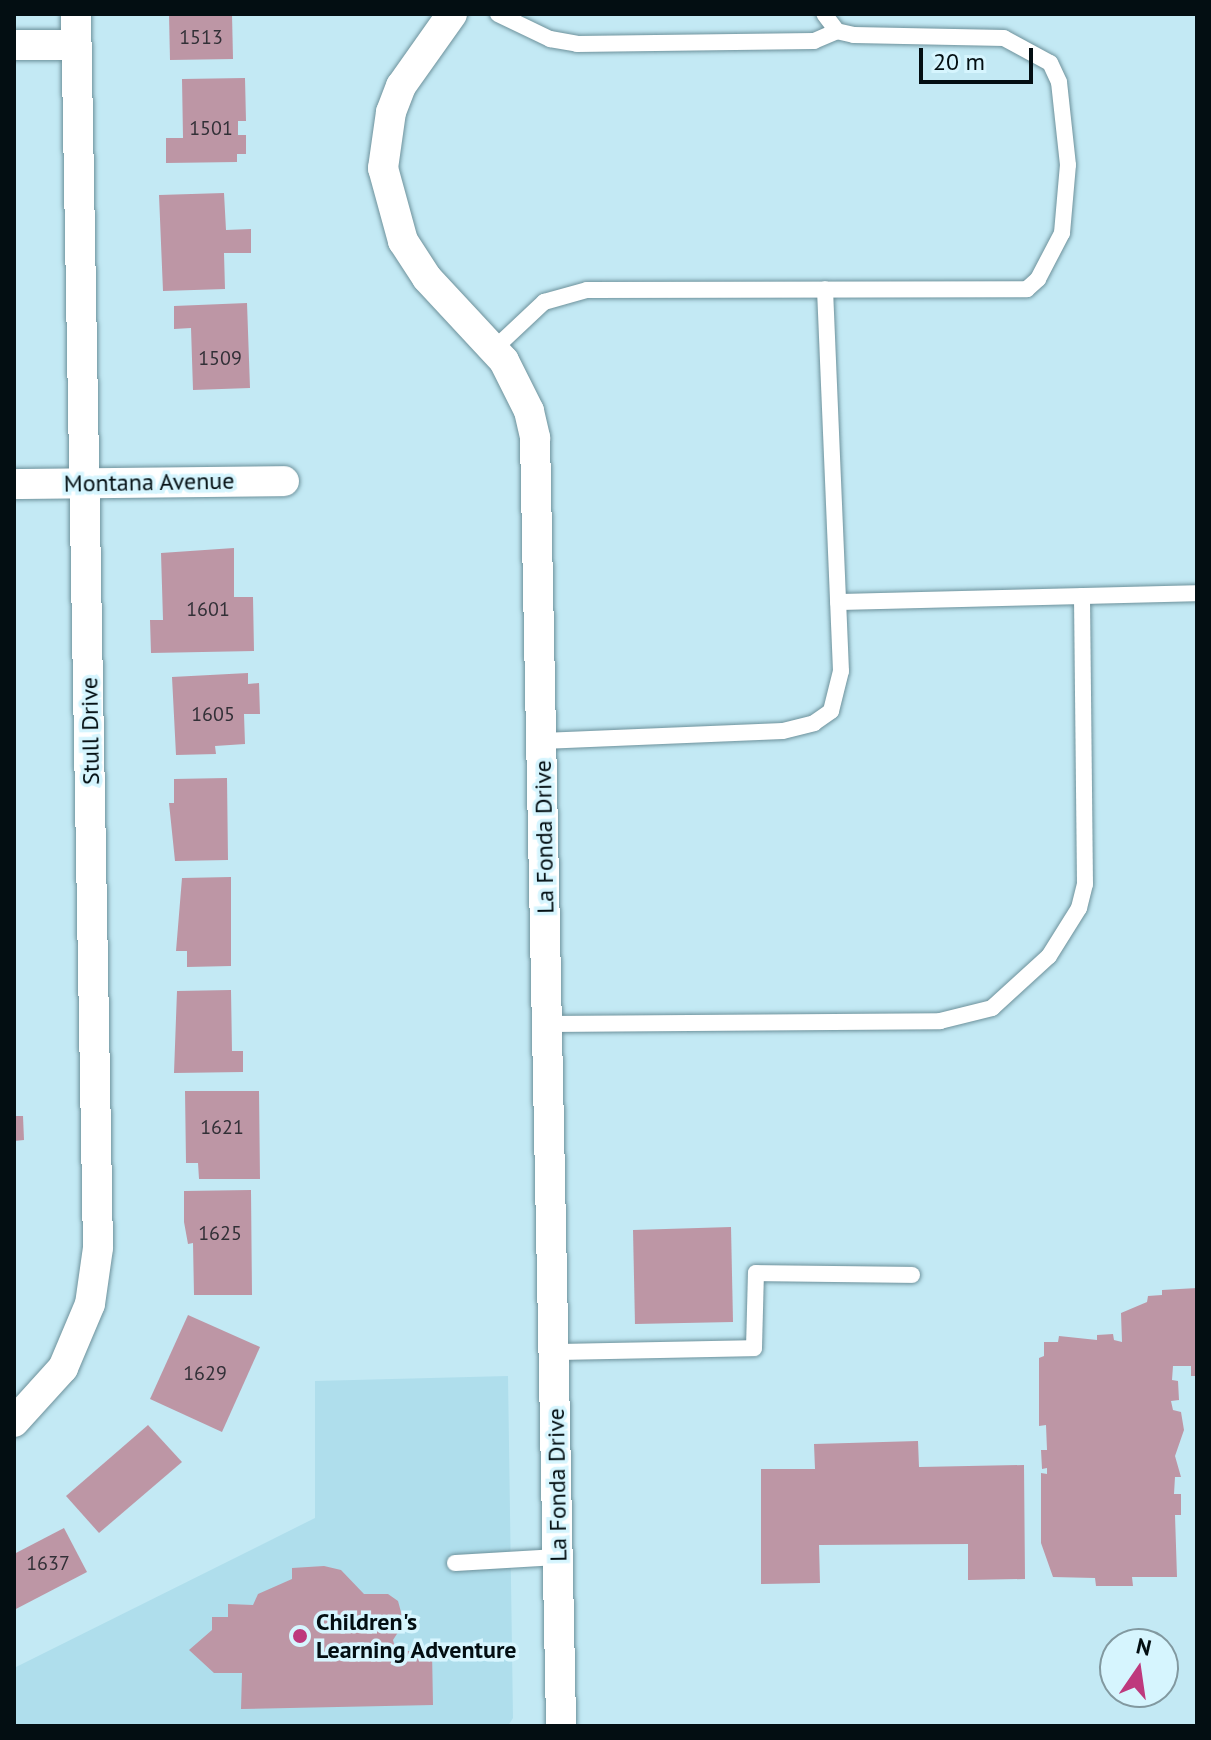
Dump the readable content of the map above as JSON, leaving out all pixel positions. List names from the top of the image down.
{
  "streets": {
    "street": ["Montana Avenue", "Stull Drive", "La Fonda Drive"]
  },
  "crossings": [
    ["Montana Avenue", "Stull Drive"]
  ],
  "places": ["Children's Learning Adventure"],
  "house_numbers": [
    "1513",
    "1501",
    "1509",
    "1601",
    "1605",
    "1621",
    "1625",
    "1629",
    "1637"
  ],
  "scale_bar": "20 m",
  "north": "top"
}
